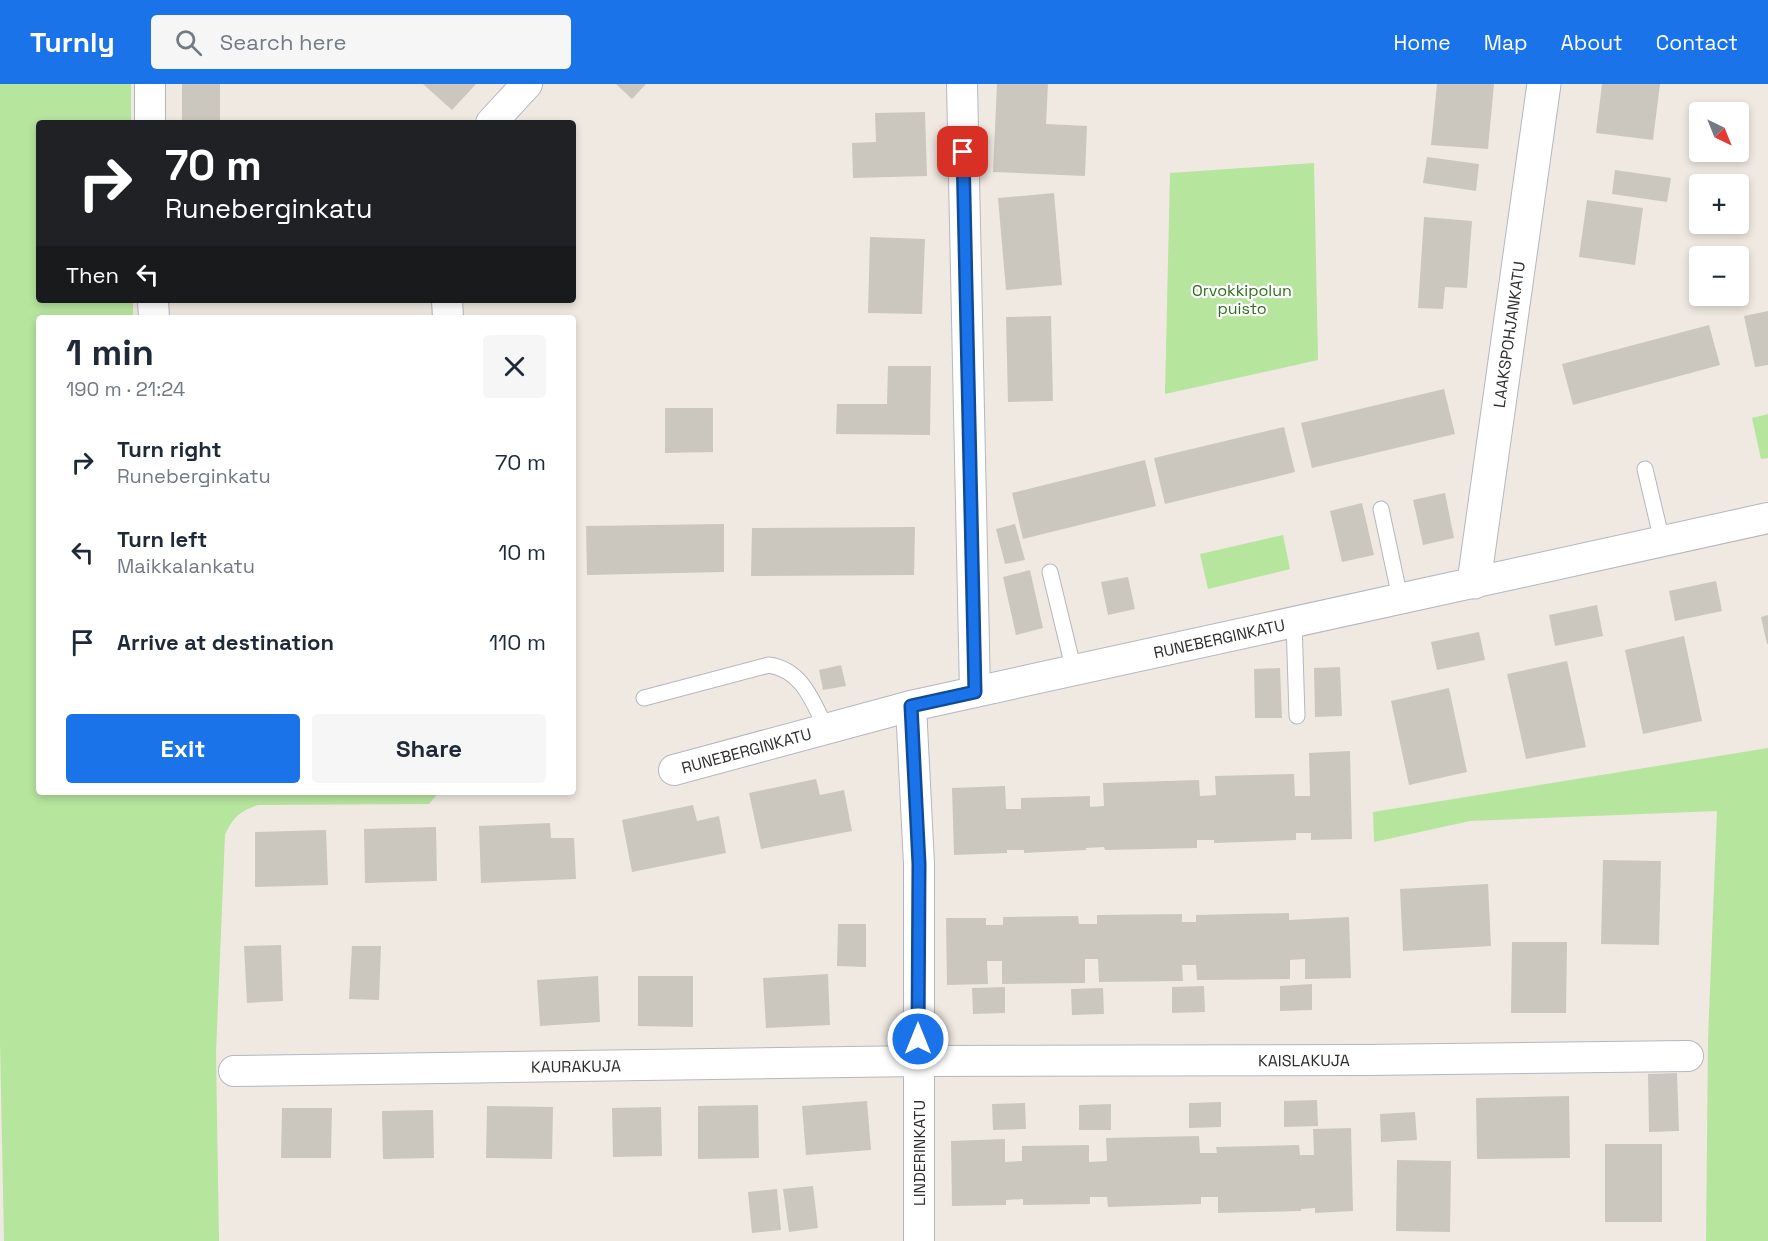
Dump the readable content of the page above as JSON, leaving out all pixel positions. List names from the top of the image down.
{
  "streets": {
    "street": [
      "LAAKSPOHJANKATU",
      "RUNEBERGINKATU",
      "KAISLAKUJA",
      "KAURAKUJA",
      "LINDERINKATU"
    ]
  },
  "crossings": [
    ["LAAKSPOHJANKATU", "RUNEBERGINKATU"],
    ["RUNEBERGINKATU", "LINDERINKATU"],
    ["KAISLAKUJA", "KAURAKUJA"],
    ["KAISLAKUJA", "LINDERINKATU"],
    ["KAURAKUJA", "LINDERINKATU"]
  ],
  "parks": ["Orvokkipolun puisto"],
  "north": "bottom right",
  "page": {
    "header": "Turnly",
    "search": "Search here",
    "nav": [
      "Home",
      "Map",
      "About",
      "Contact"
    ],
    "map_buttons": ["+", "−"],
    "turn": ["70 m", "Runeberginkatu"],
    "then": "Then",
    "heading": ["1 min", "190 m · 21:24"],
    "list": [
      {
        "name": "Turn right",
        "note": "Runeberginkatu",
        "value": "70 m"
      },
      {
        "name": "Turn left",
        "note": "Maikkalankatu",
        "value": "10 m"
      },
      {
        "name": "Arrive at destination",
        "value": "110 m"
      }
    ],
    "buttons": ["Exit", "Share"]
  }
}
